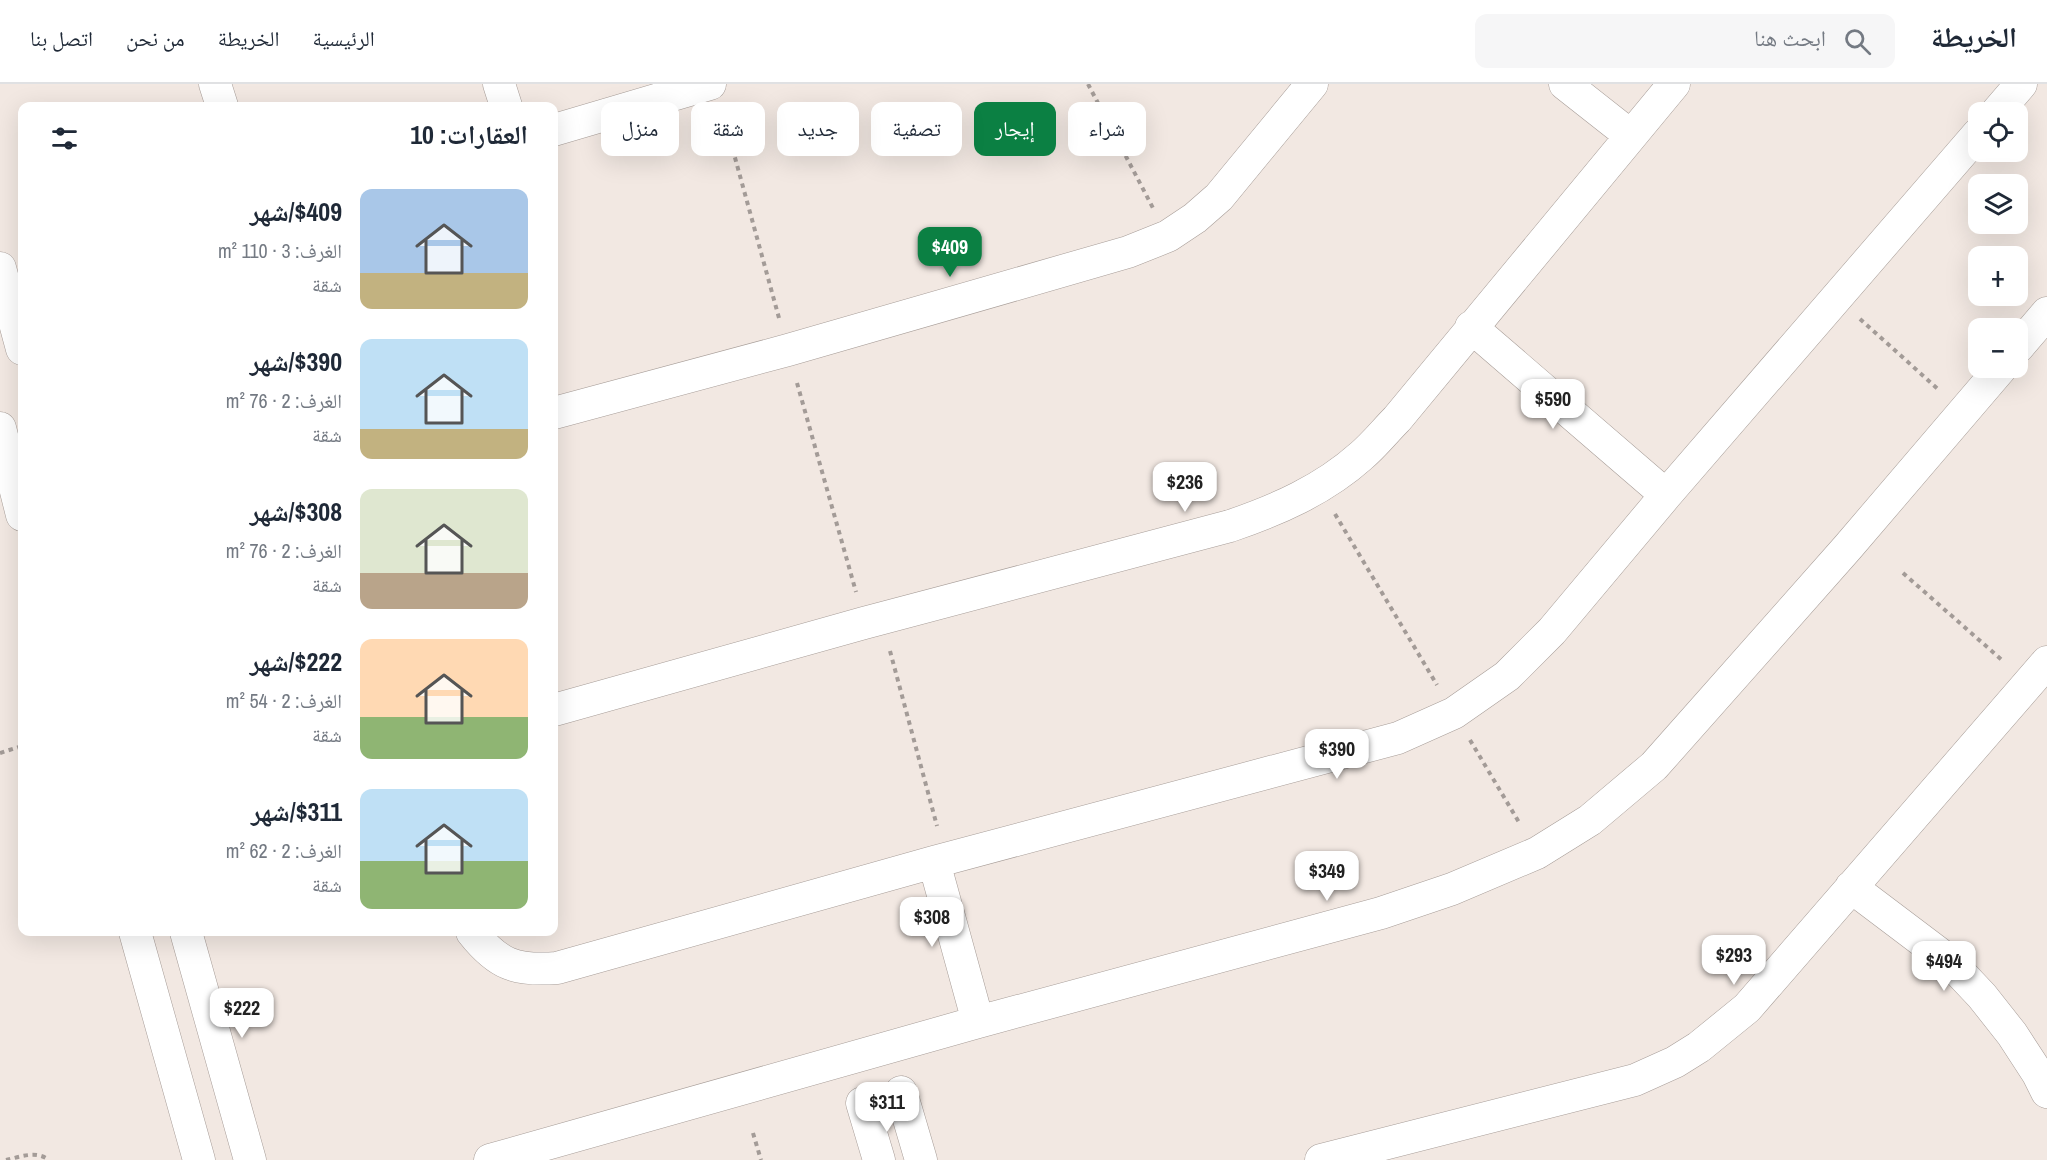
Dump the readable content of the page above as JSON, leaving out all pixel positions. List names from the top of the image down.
{
  "page": {
    "header": "الخريطة",
    "search": "ابحث هنا",
    "nav": [
      "الرئيسية",
      "الخريطة",
      "من نحن",
      "اتصل بنا"
    ],
    "map_buttons": ["+", "−"],
    "chip": [
      "شراء",
      "إيجار",
      "تصفية",
      "جديد",
      "شقة",
      "منزل"
    ],
    "heading": "العقارات: 10",
    "list": [
      {
        "name": "$409/شهر",
        "note": "الغرف: 3 · 110 m² · شقة"
      },
      {
        "name": "$390/شهر",
        "note": "الغرف: 2 · 76 m² · شقة"
      },
      {
        "name": "$308/شهر",
        "note": "الغرف: 2 · 76 m² · شقة"
      },
      {
        "name": "$222/شهر",
        "note": "الغرف: 2 · 54 m² · شقة"
      },
      {
        "name": "$311/شهر",
        "note": "الغرف: 2 · 62 m² · شقة"
      }
    ],
    "price": [
      "$409",
      "$590",
      "$236",
      "$390",
      "$349",
      "$308",
      "$293",
      "$494",
      "$222",
      "$311"
    ]
  }
}
